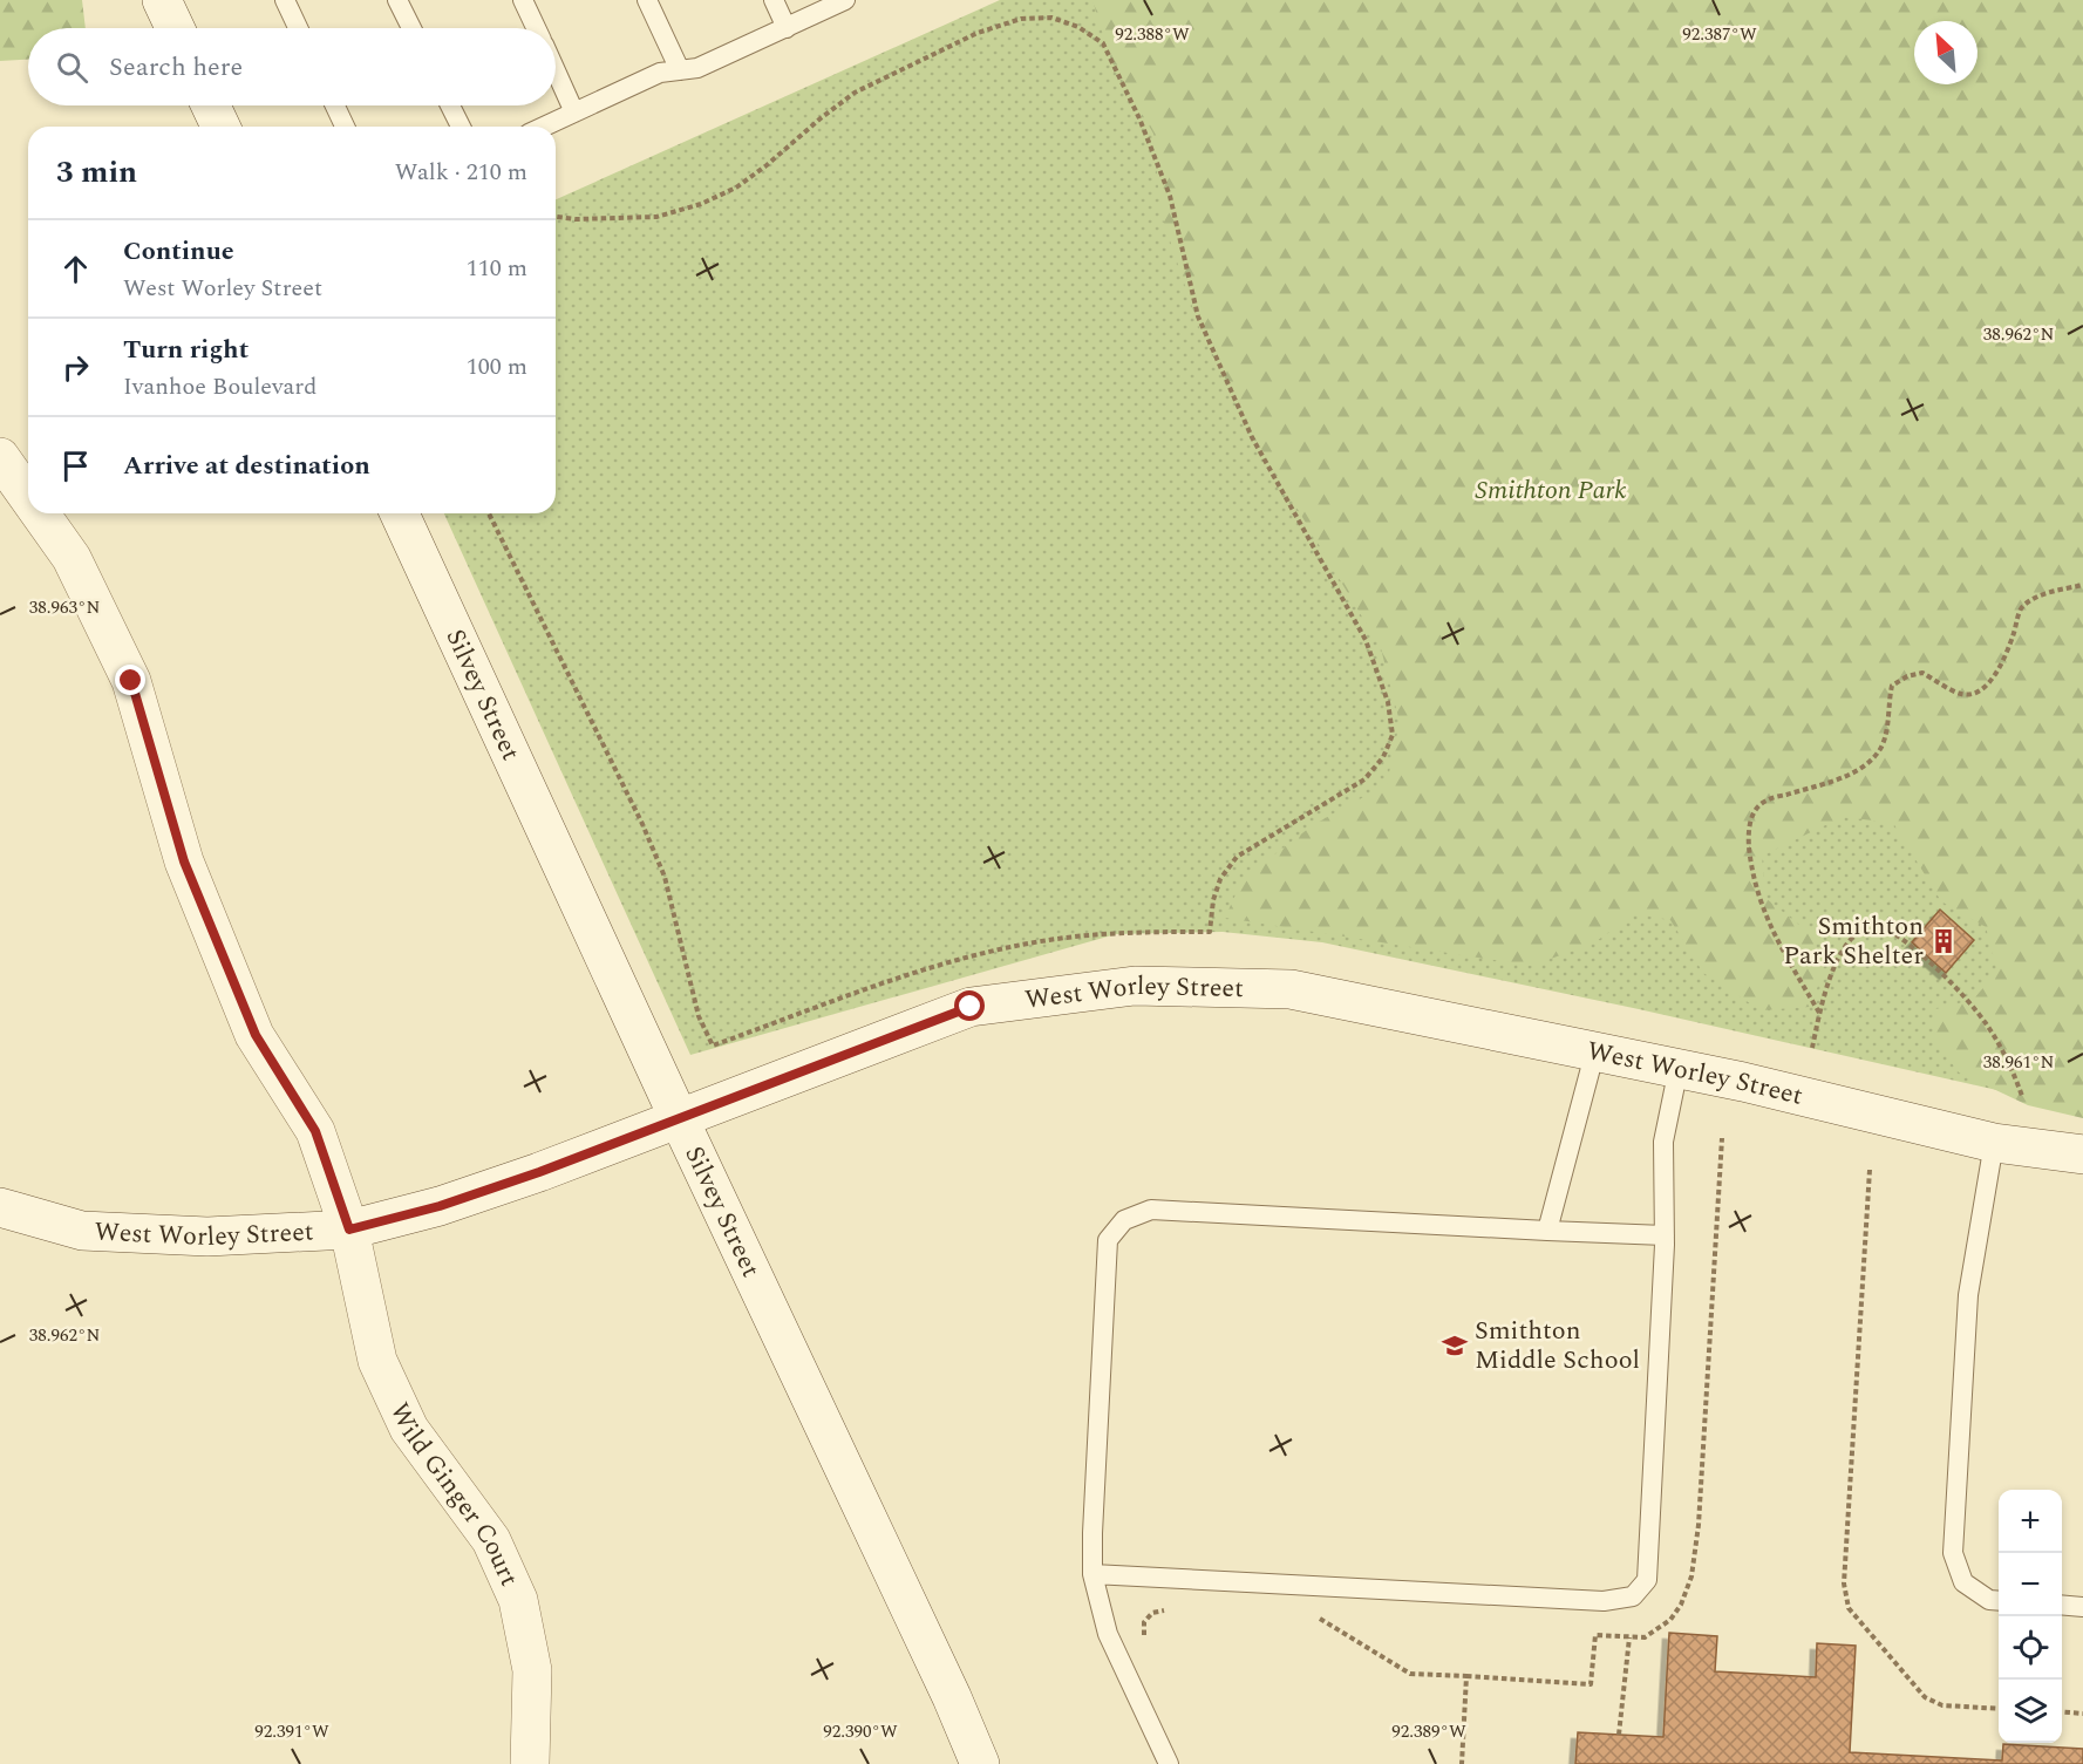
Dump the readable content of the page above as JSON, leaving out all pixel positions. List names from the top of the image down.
{
  "streets": {
    "street": ["Silvey Street", "West Worley Street", "Wild Ginger Court"]
  },
  "crossings": [
    ["Silvey Street", "West Worley Street"],
    ["West Worley Street", "Wild Ginger Court"]
  ],
  "parks": ["Smithton Park"],
  "places": {
    "building": ["Smithton Park Shelter"],
    "school or university": ["Smithton Middle School"]
  },
  "north": "top left",
  "page": {
    "search": "Search here",
    "heading": ["3 min", "Walk · 210 m"],
    "list": [
      ["Continue", "West Worley Street", "110 m"],
      ["Turn right", "Ivanhoe Boulevard", "100 m"],
      "Arrive at destination"
    ],
    "map_buttons": ["+", "−"]
  },
  "coordinates": [
    "92.388°W",
    "92.387°W",
    "38.962°N",
    "38.963°N",
    "38.961°N",
    "92.391°W",
    "92.390°W",
    "92.389°W"
  ]
}
